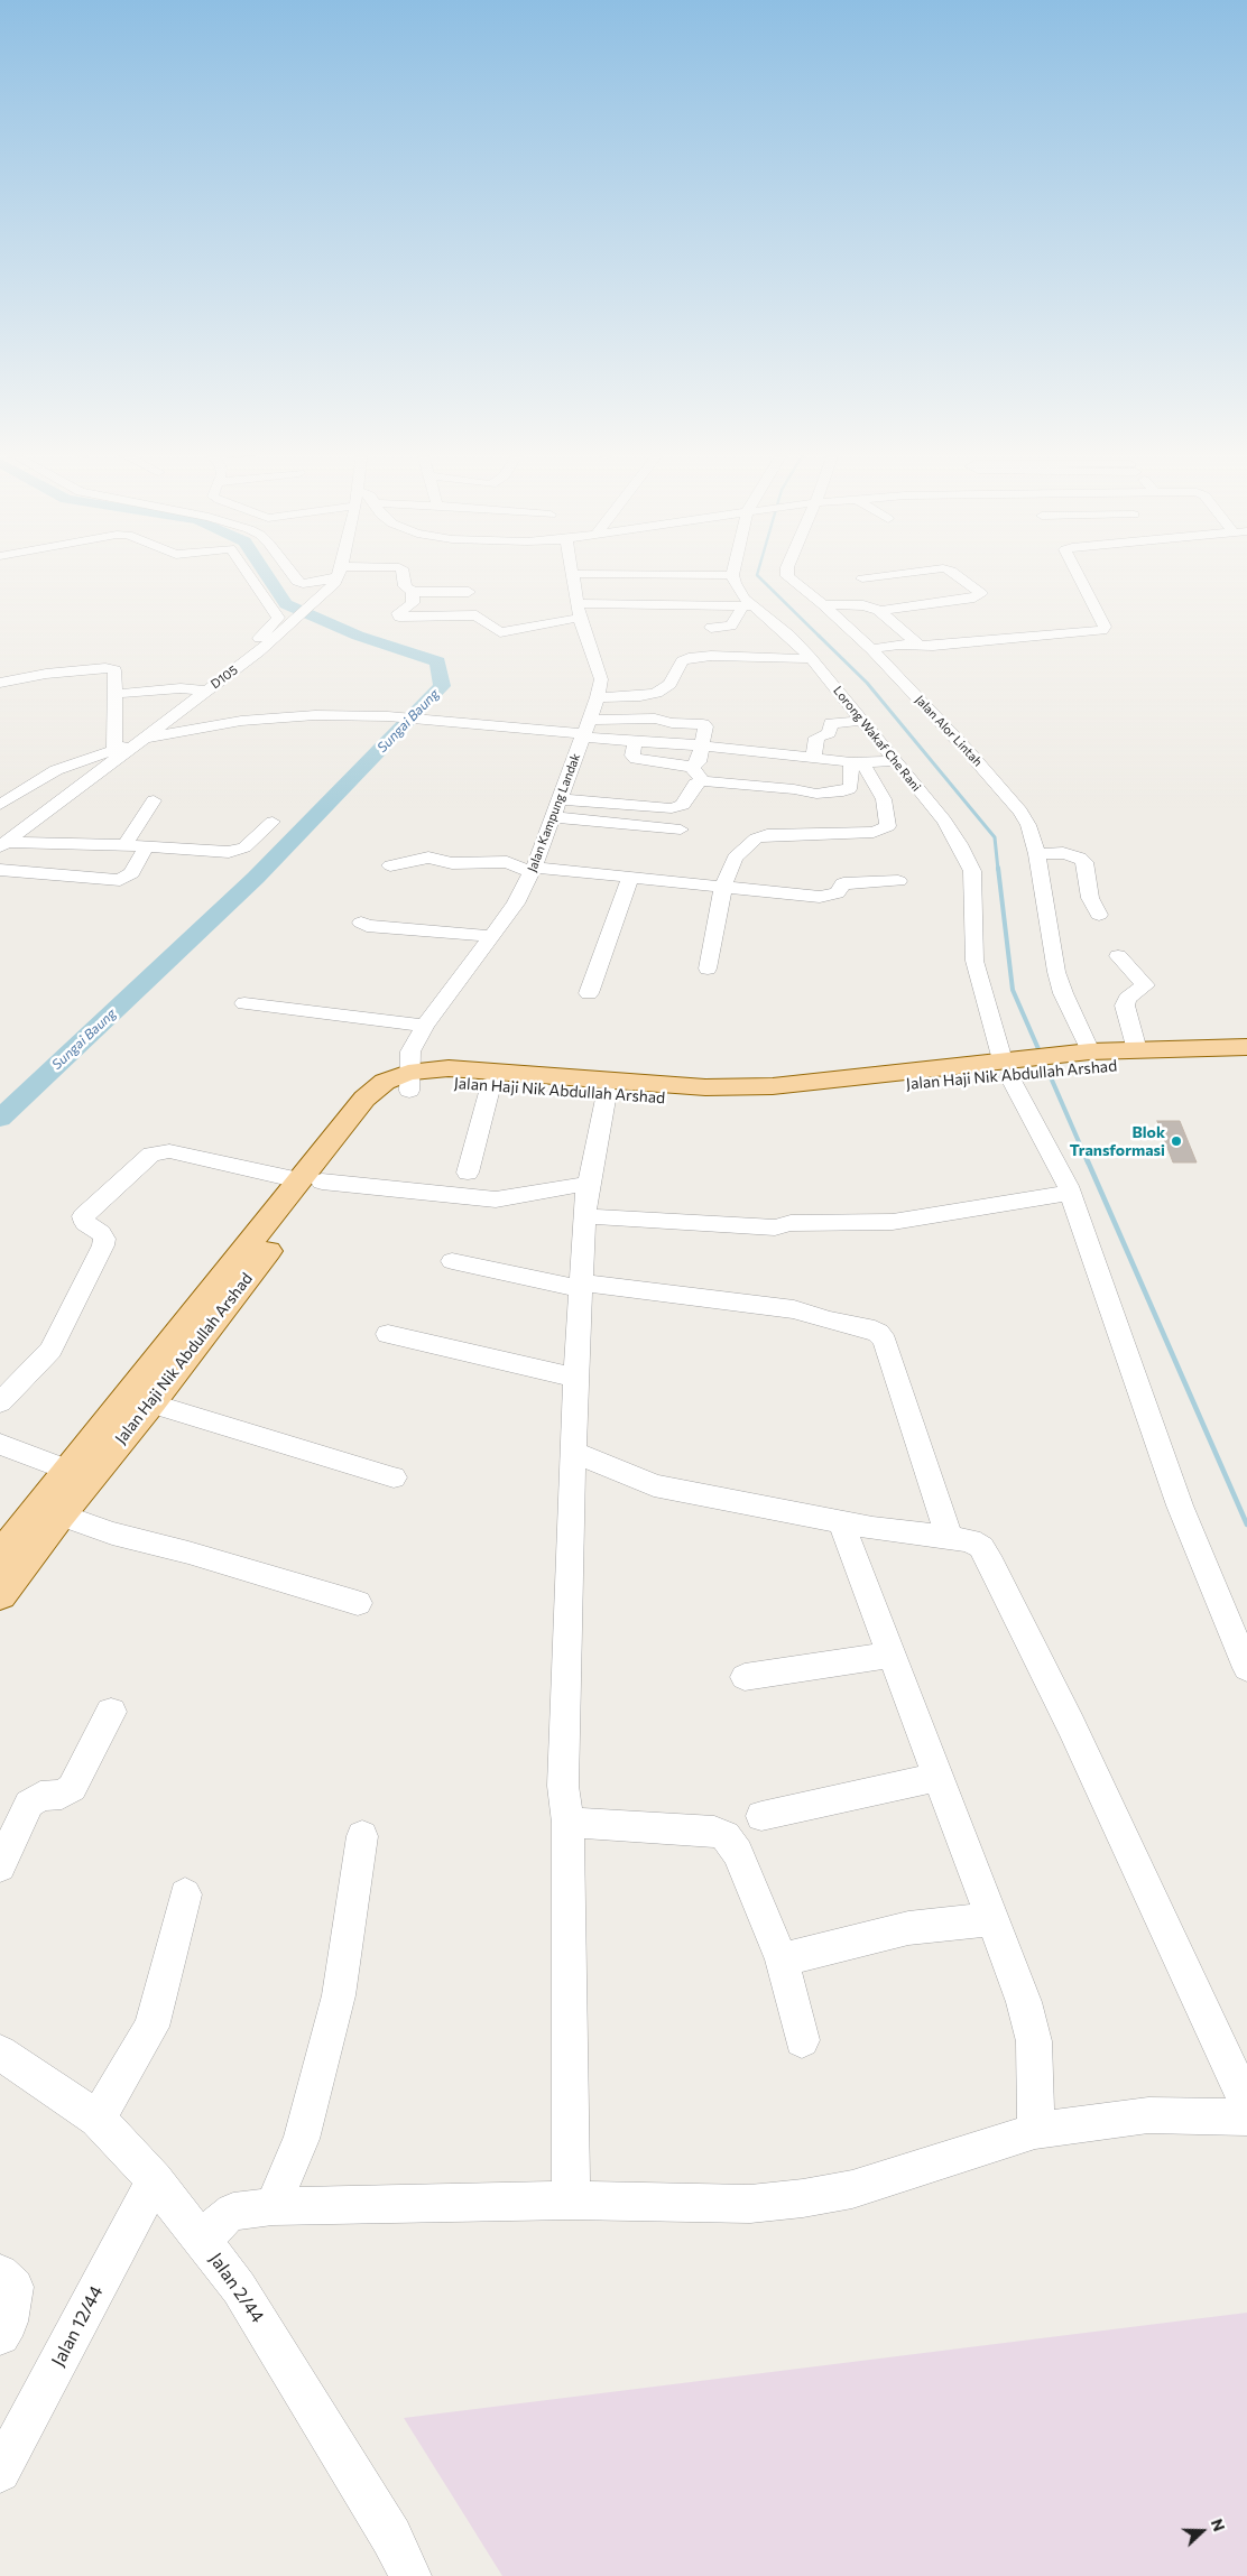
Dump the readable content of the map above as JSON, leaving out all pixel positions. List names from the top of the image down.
{
  "streets": {
    "main road": ["Jalan Haji Nik Abdullah Arshad"],
    "street": [
      "D105",
      "Jalan Alor Lintah",
      "Lorong Wakaf Che Rani",
      "Jalan Kampung Landak",
      "Jalan 2/44",
      "Jalan 12/44"
    ]
  },
  "crossings": [
    ["Jalan Alor Lintah", "Jalan Haji Nik Abdullah Arshad"],
    ["Lorong Wakaf Che Rani", "Jalan Haji Nik Abdullah Arshad"],
    ["Jalan Kampung Landak", "Jalan Haji Nik Abdullah Arshad"],
    ["Jalan 2/44", "Jalan 12/44"]
  ],
  "water": ["Sungai Baung"],
  "places": ["Blok Transformasi"],
  "north": "right"
}
